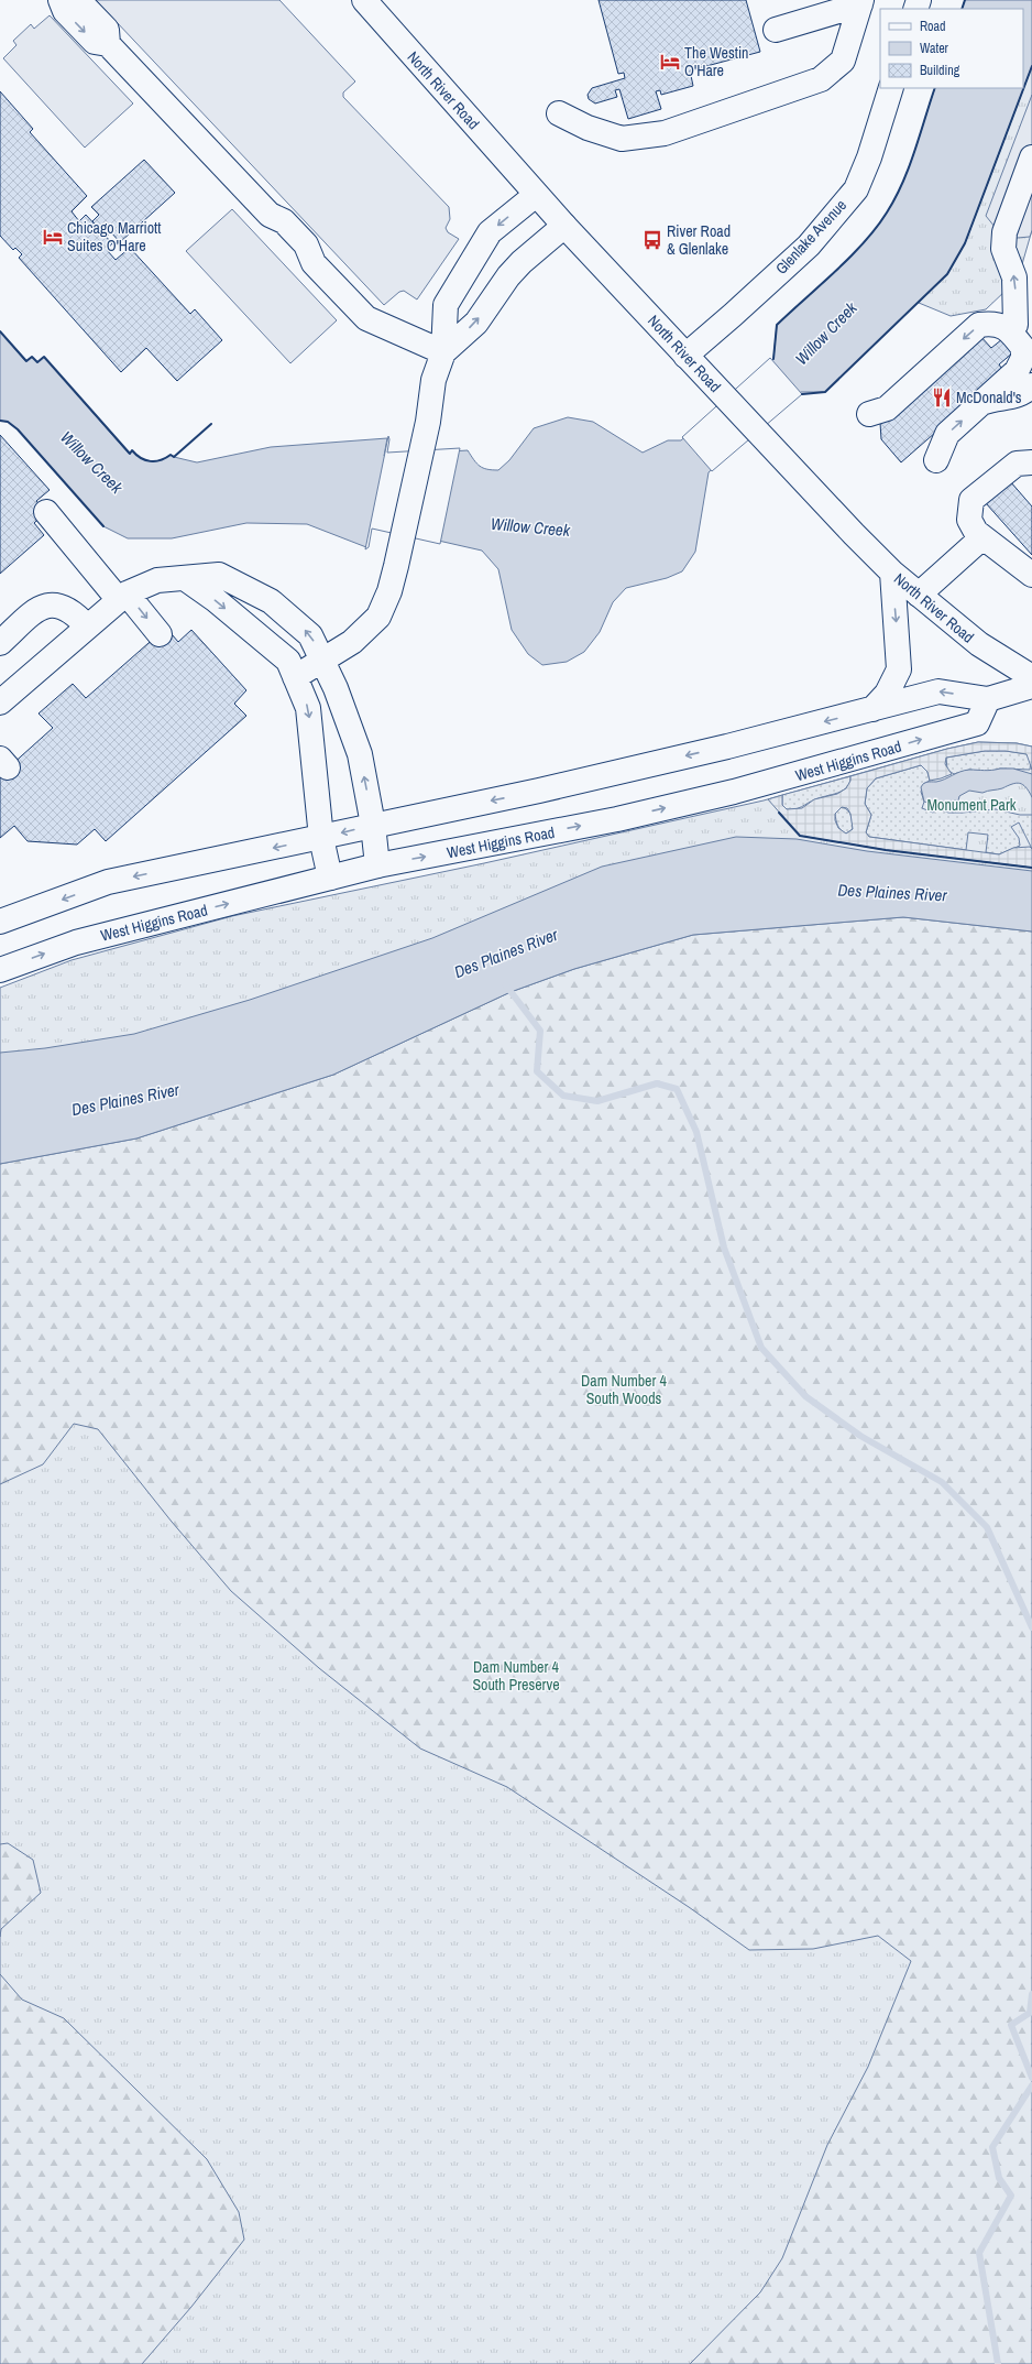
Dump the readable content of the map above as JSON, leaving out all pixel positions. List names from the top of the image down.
{
  "streets": {
    "main road": ["North River Road", "Glenlake Avenue", "West Higgins Road"]
  },
  "crossings": [
    ["North River Road", "Glenlake Avenue"]
  ],
  "water": ["Willow Creek", "Des Plaines River"],
  "parks": ["Monument Park", "Dam Number 4 South Woods", "Dam Number 4 South Preserve"],
  "places": {
    "hotel": ["The Westin O'Hare", "Chicago Marriott Suites O'Hare"],
    "bus stop": ["River Road & Glenlake"],
    "restaurant": ["McDonald's"]
  },
  "legend": ["Road", "Water", "Building"]
}
